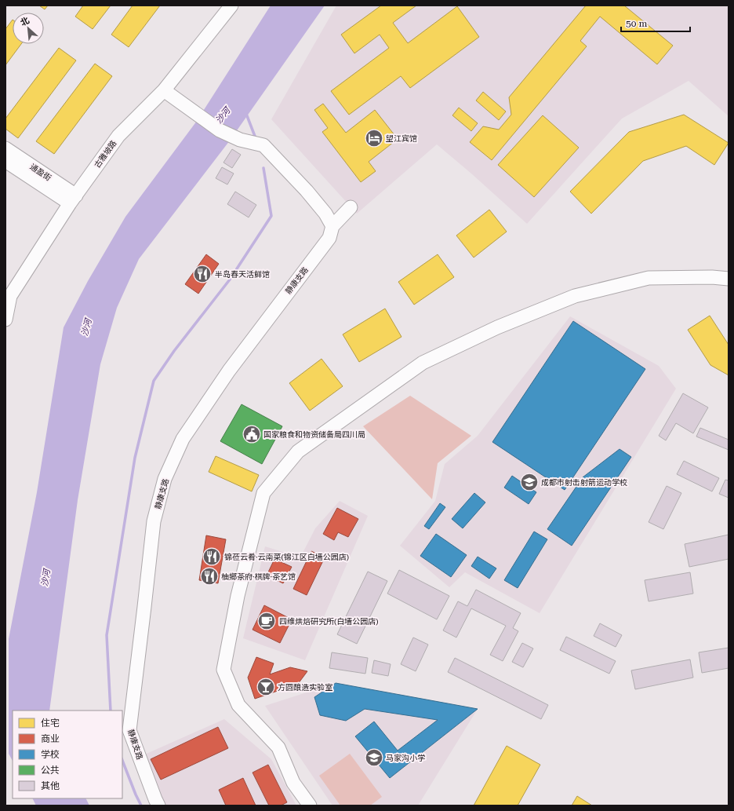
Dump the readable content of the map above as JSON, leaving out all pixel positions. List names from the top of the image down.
{
  "streets": {
    "street": ["古雅坡路", "通盈街", "静康支路"]
  },
  "crossings": [
    ["古雅坡路", "通盈街"]
  ],
  "water": ["沙河"],
  "places": {
    "hotel": ["望江宾馆"],
    "restaurant": ["半岛春天活鲜馆", "锦莅云肴·云南菜(锦江区白墙公园店)", "柚鄉茶府·棋牌·茶艺馆"],
    "public building": ["国家粮食和物资储备局四川局"],
    "school or university": ["成都市射击射箭运动学校", "马家沟小学"],
    "cafe": ["四维烘焙研究所(白墙公园店)"],
    "bar": ["方圆酿造实验室"]
  },
  "legend": [
    "住宅",
    "商业",
    "学校",
    "公共",
    "其他"
  ],
  "scale_bar": "50 m",
  "north": "top left"
}
